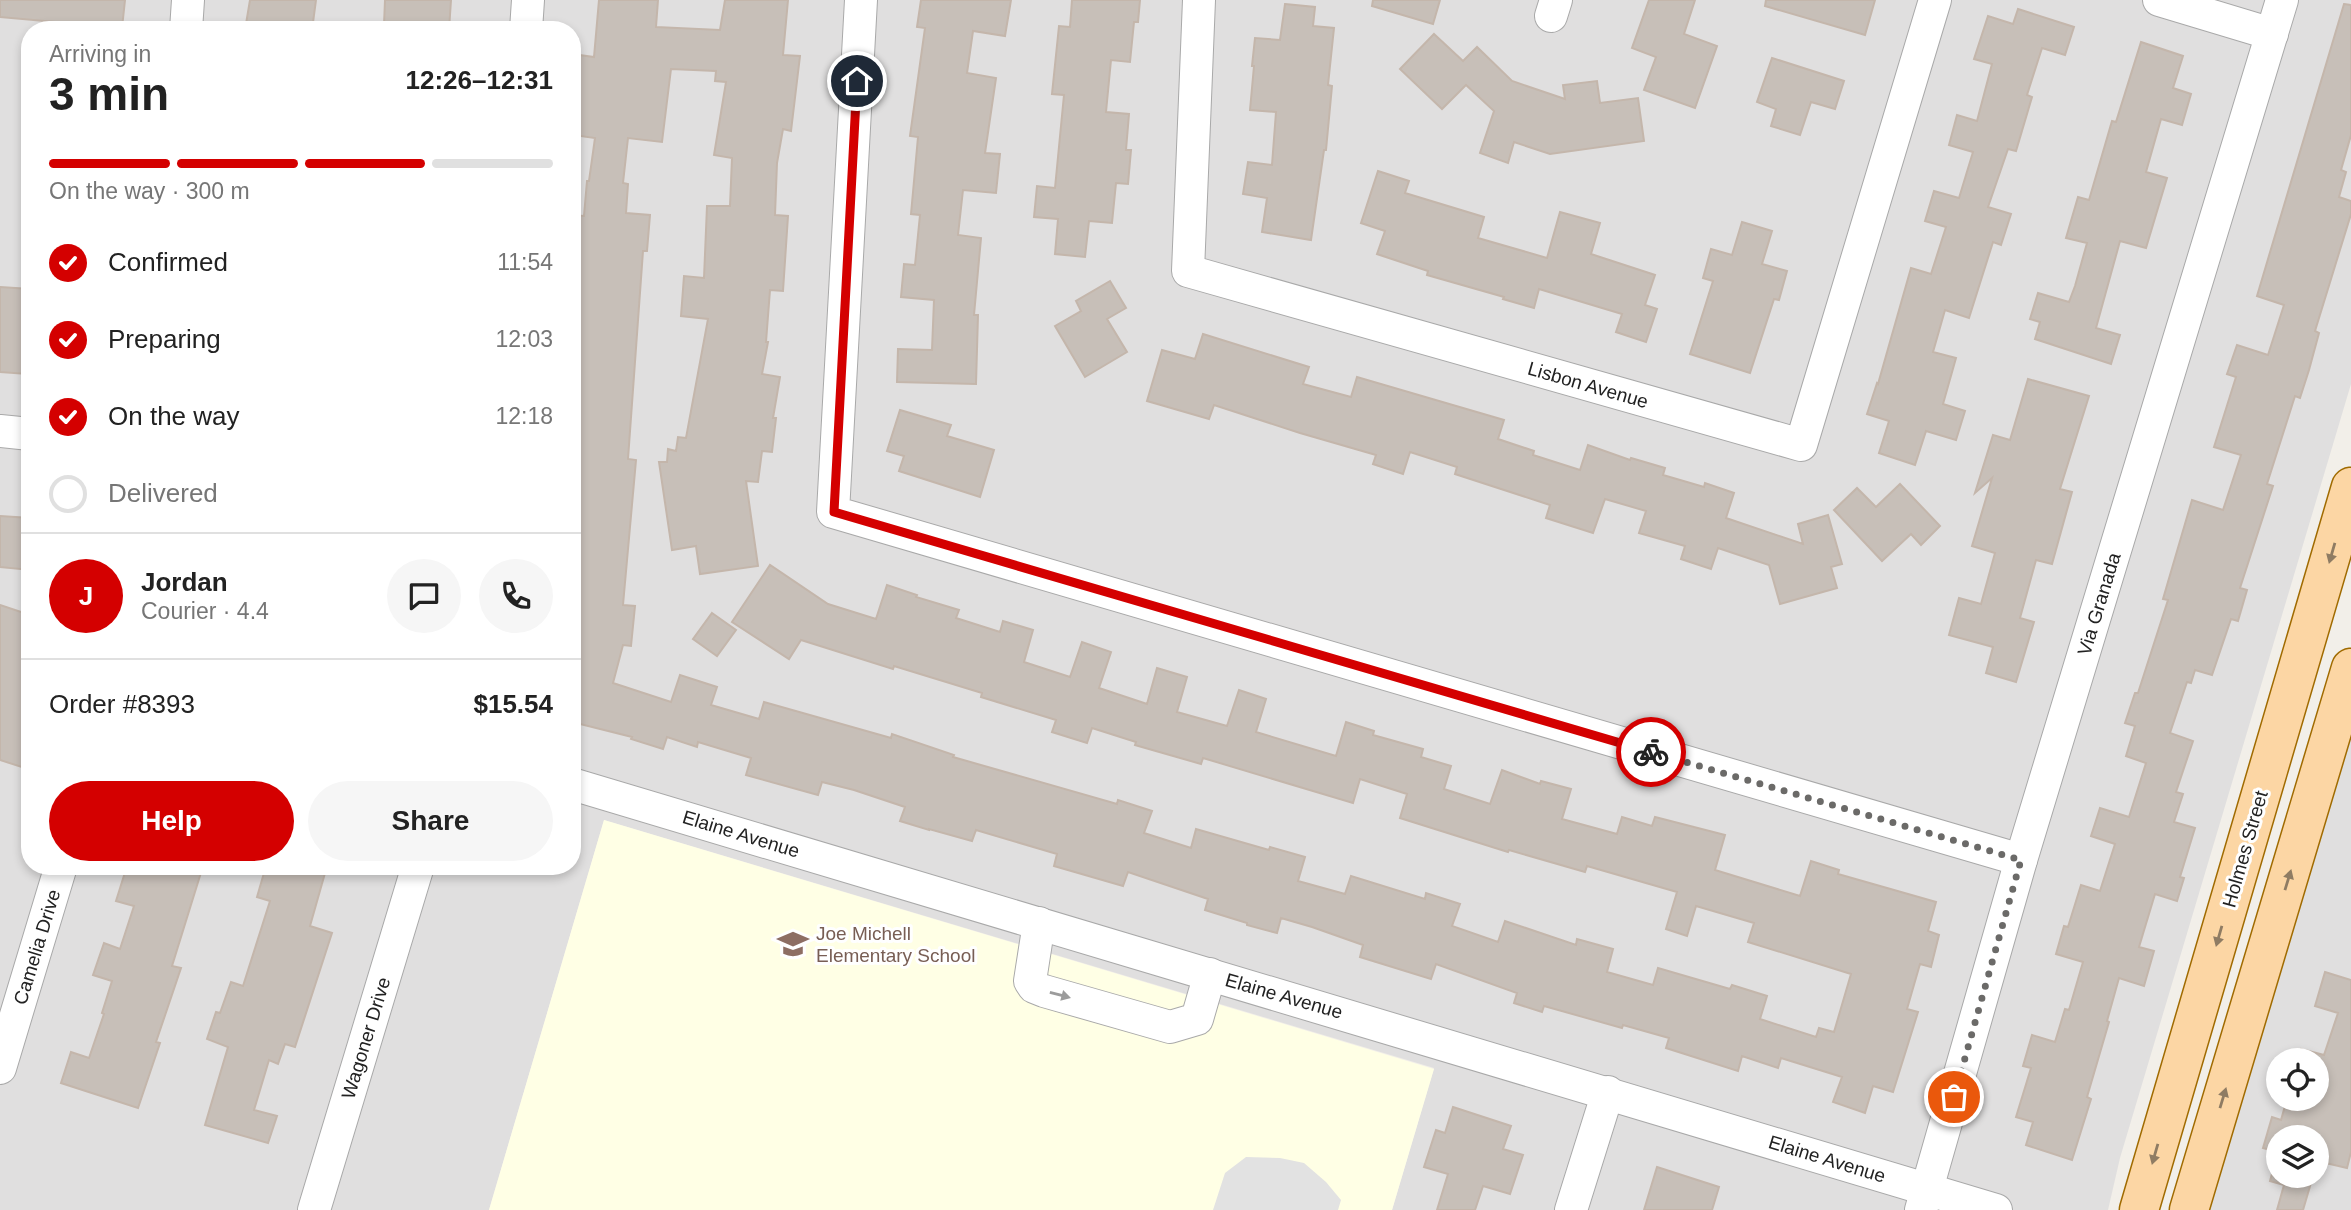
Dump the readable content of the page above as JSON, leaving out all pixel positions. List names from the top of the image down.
{
  "streets": {
    "main road": ["Holmes Street"],
    "street": [
      "Lisbon Avenue",
      "Via Granada",
      "Elaine Avenue",
      "Camelia Drive",
      "Wagoner Drive"
    ]
  },
  "crossings": [
    ["Via Granada", "Elaine Avenue"]
  ],
  "places": {
    "school or university": ["Joe Michell Elementary School"]
  },
  "page": {
    "heading": ["3 min", "Arriving in", "12:26–12:31"],
    "panel": [
      "Jordan",
      "Courier · 4.4",
      "Order #8393",
      "$15.54"
    ],
    "bar": "On the way · 300 m",
    "list": [
      ["Confirmed", "11:54"],
      ["Preparing", "12:03"],
      ["On the way", "12:18"],
      "Delivered"
    ],
    "round": "J",
    "buttons": ["Help", "Share"]
  }
}
